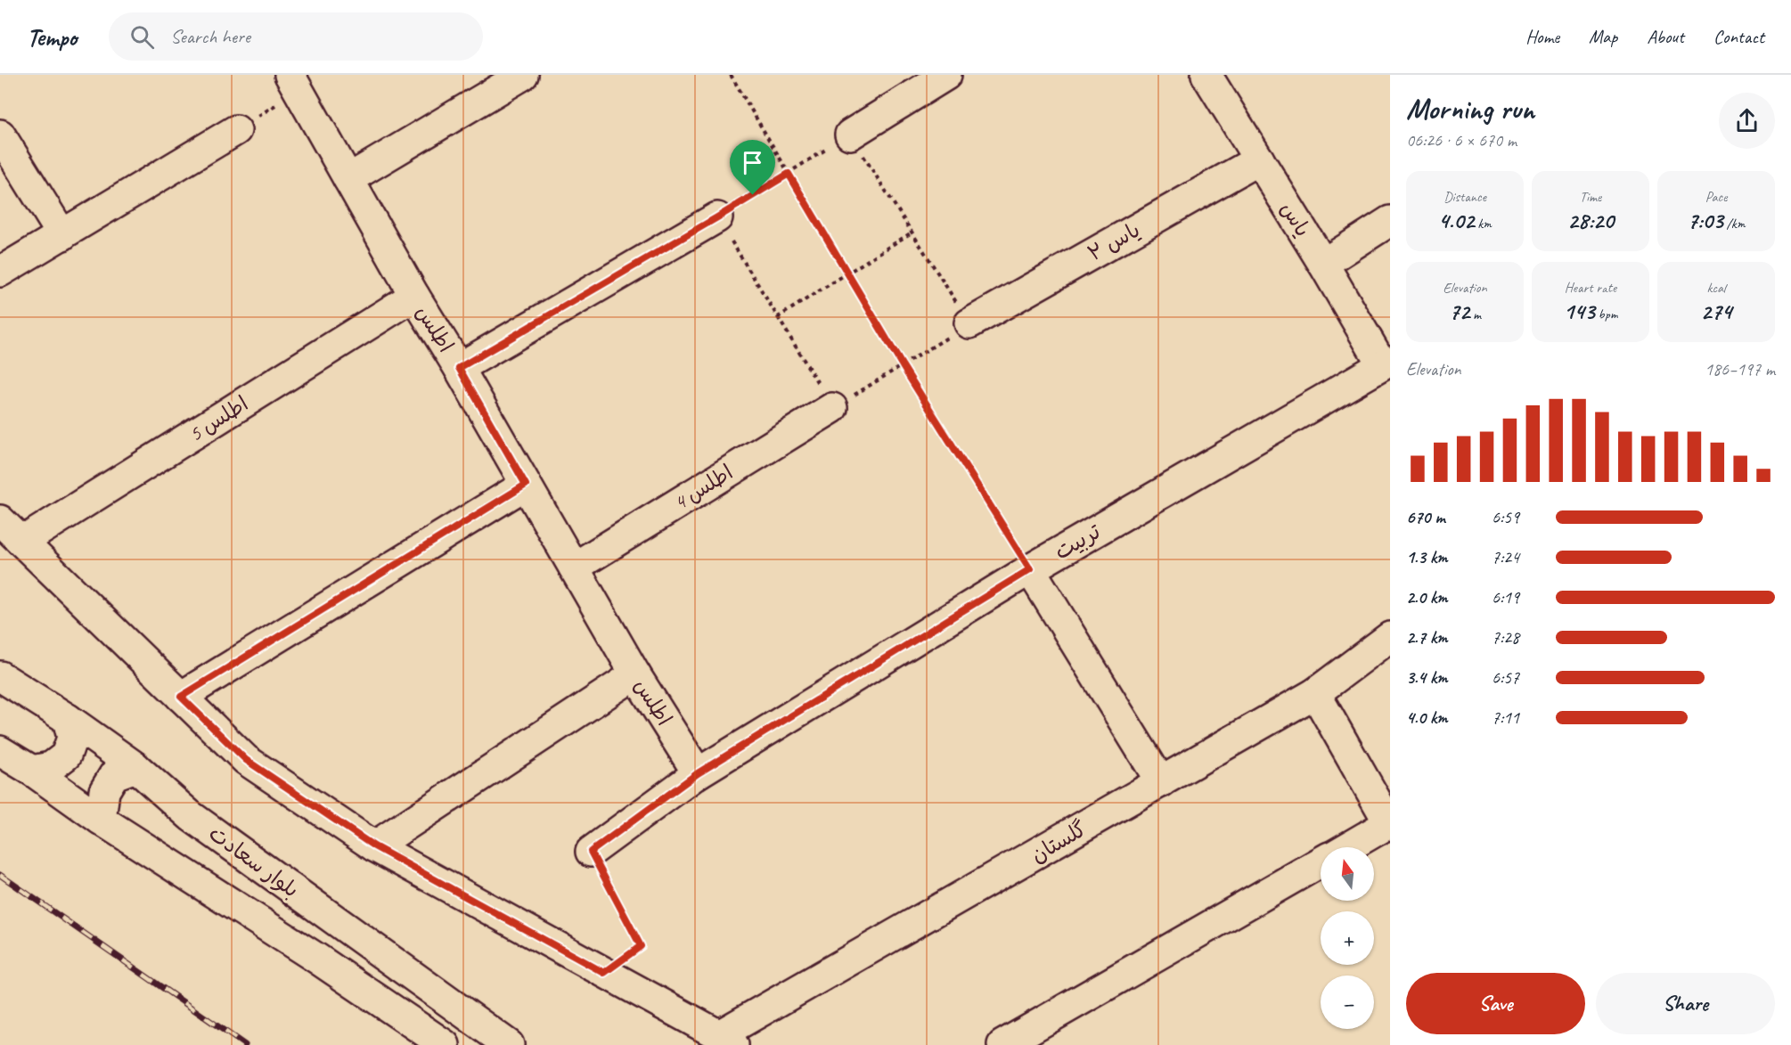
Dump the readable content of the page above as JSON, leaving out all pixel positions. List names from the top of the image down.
{
  "streets": {
    "street": [
      "یاس",
      "یاس ۲",
      "اطلس",
      "اطلس 5",
      "اطلس 4",
      "تربیت",
      "گلستان",
      "بلوار سعادت"
    ]
  },
  "crossings": [
    ["یاس", "یاس ۲"],
    ["یاس", "تربیت"],
    ["اطلس", "اطلس 5"],
    ["اطلس", "اطلس 4"],
    ["اطلس", "تربیت"]
  ],
  "north": "top",
  "page": {
    "header": "Tempo",
    "search": "Search here",
    "nav": [
      "Home",
      "Map",
      "About",
      "Contact"
    ],
    "heading": ["Morning run", "06:26 · 6 × 670 m"],
    "stats": [
      ["Distance", "4.02 km"],
      ["Time", "28:20"],
      ["Pace", "7:03 /km"],
      ["Elevation", "72 m"],
      ["Heart rate", "143 bpm"],
      ["kcal", "274"]
    ],
    "chart": ["Elevation", "186–197 m"],
    "list": [
      {
        "name": "670 m",
        "note": "6:59"
      },
      {
        "name": "1.3 km",
        "note": "7:24"
      },
      {
        "name": "2.0 km",
        "note": "6:19"
      },
      {
        "name": "2.7 km",
        "note": "7:28"
      },
      {
        "name": "3.4 km",
        "note": "6:57"
      },
      {
        "name": "4.0 km",
        "note": "7:11"
      }
    ],
    "map_buttons": ["+", "−"],
    "buttons": ["Save", "Share"]
  }
}
